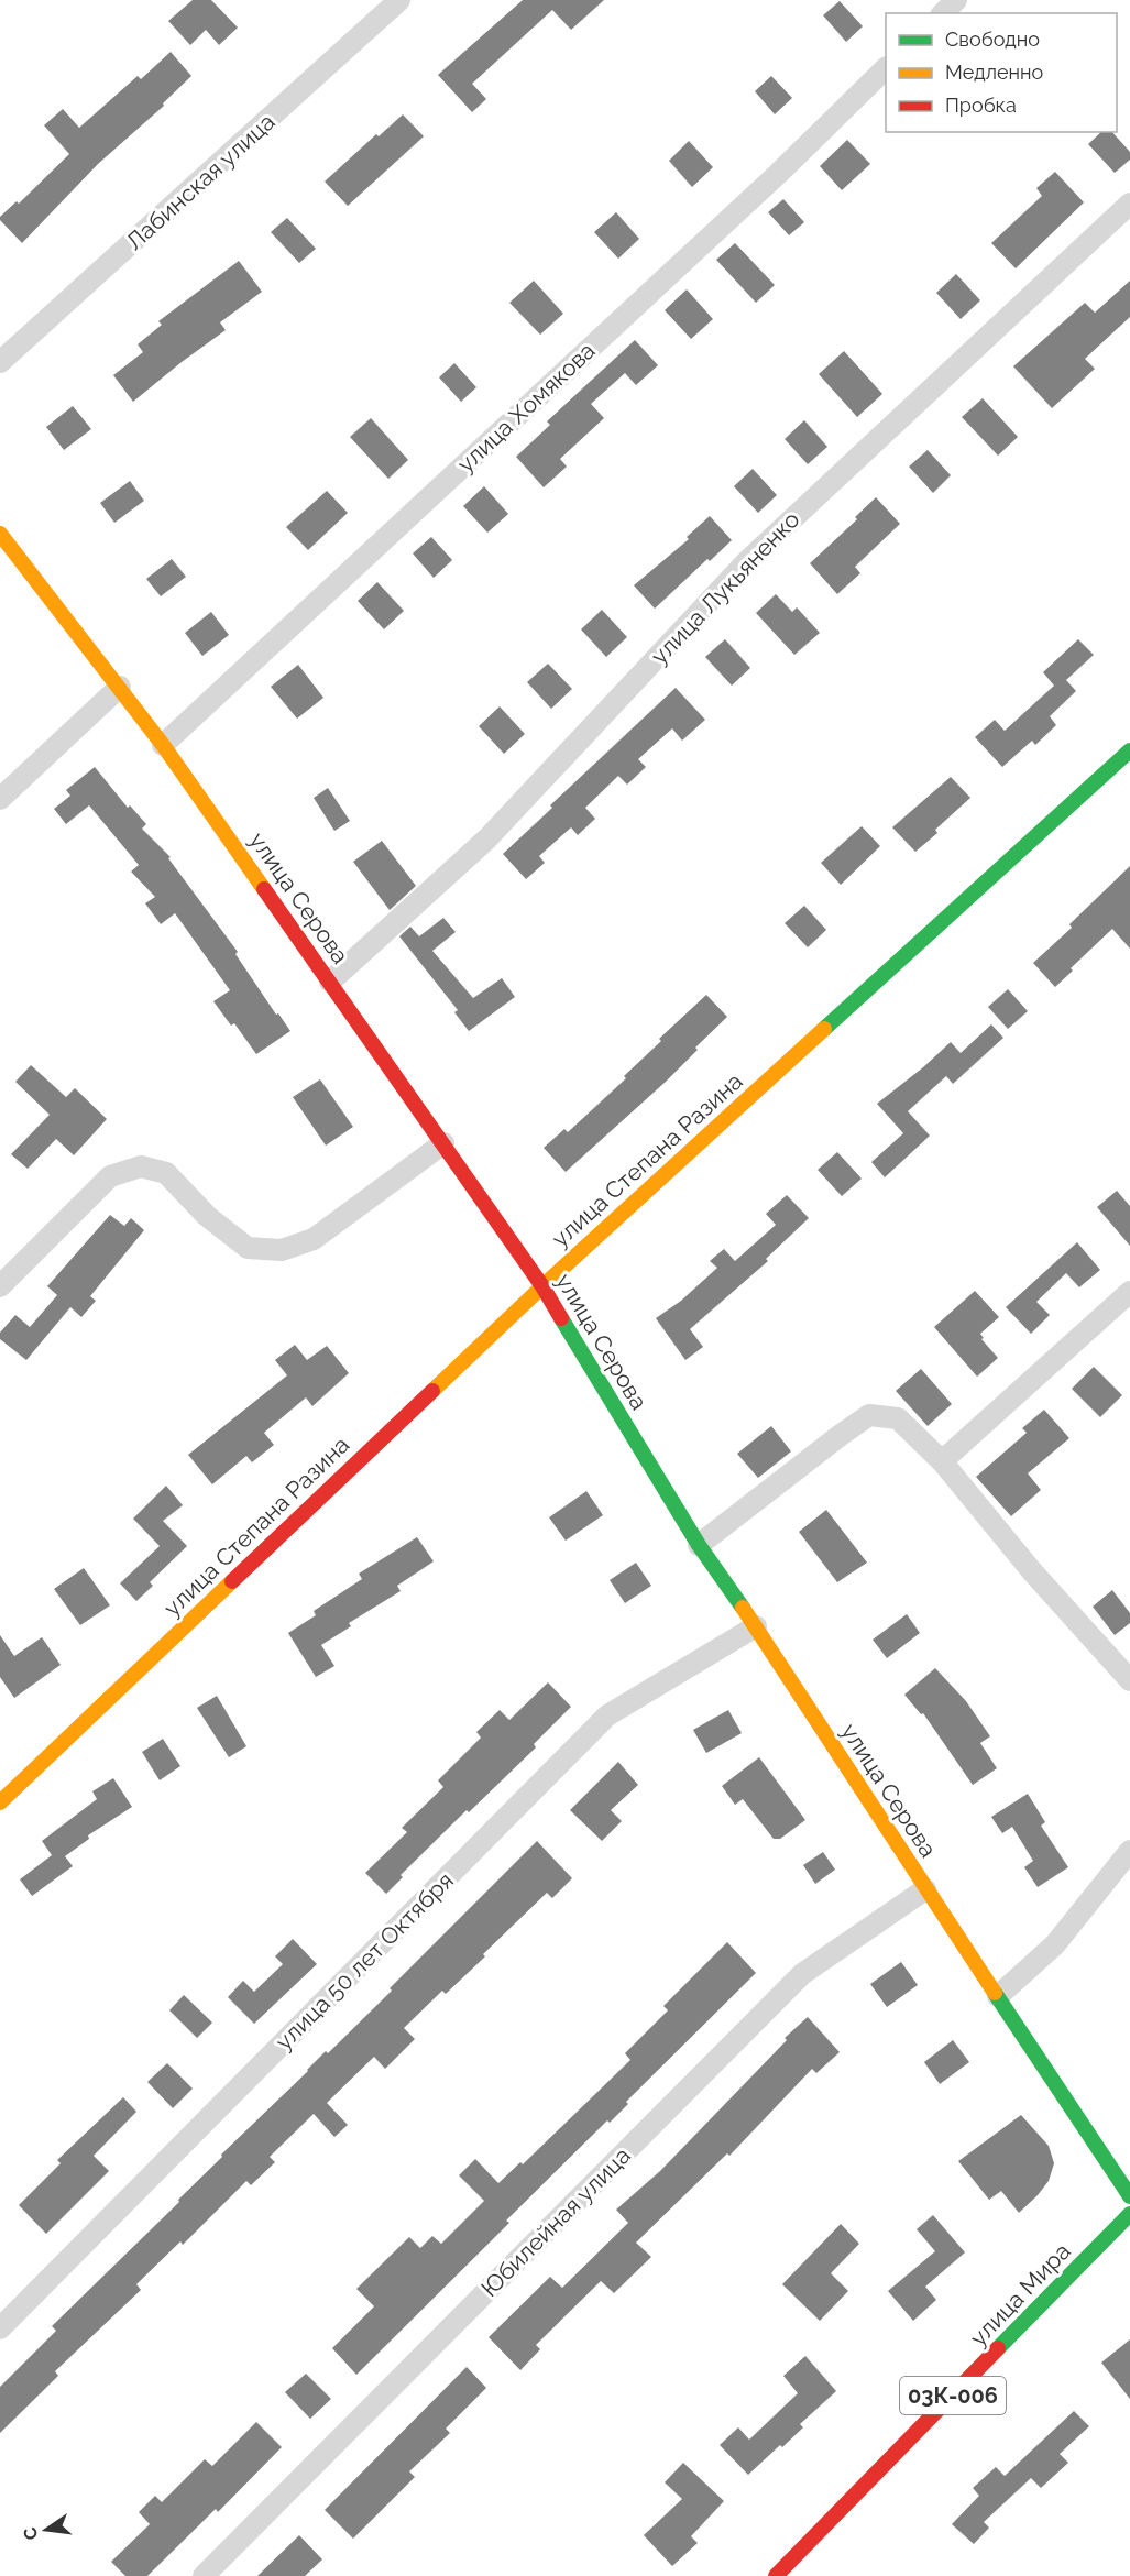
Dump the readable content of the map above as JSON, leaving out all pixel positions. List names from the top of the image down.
{
  "streets": {
    "street": [
      "Лабинская улица",
      "улица Хомякова",
      "улица Лукьяненко",
      "улица Серова",
      "улица Степана Разина",
      "улица 50 лет Октября",
      "Юбилейная улица",
      "улица Мира",
      "03К-006"
    ]
  },
  "crossings": [
    ["улица Хомякова", "улица Серова"],
    ["улица Лукьяненко", "улица Серова"],
    ["улица Серова", "улица Степана Разина"],
    ["улица Серова", "улица 50 лет Октября"],
    ["улица Серова", "Юбилейная улица"]
  ],
  "legend": ["Свободно", "Медленно", "Пробка"],
  "north": "left"
}
